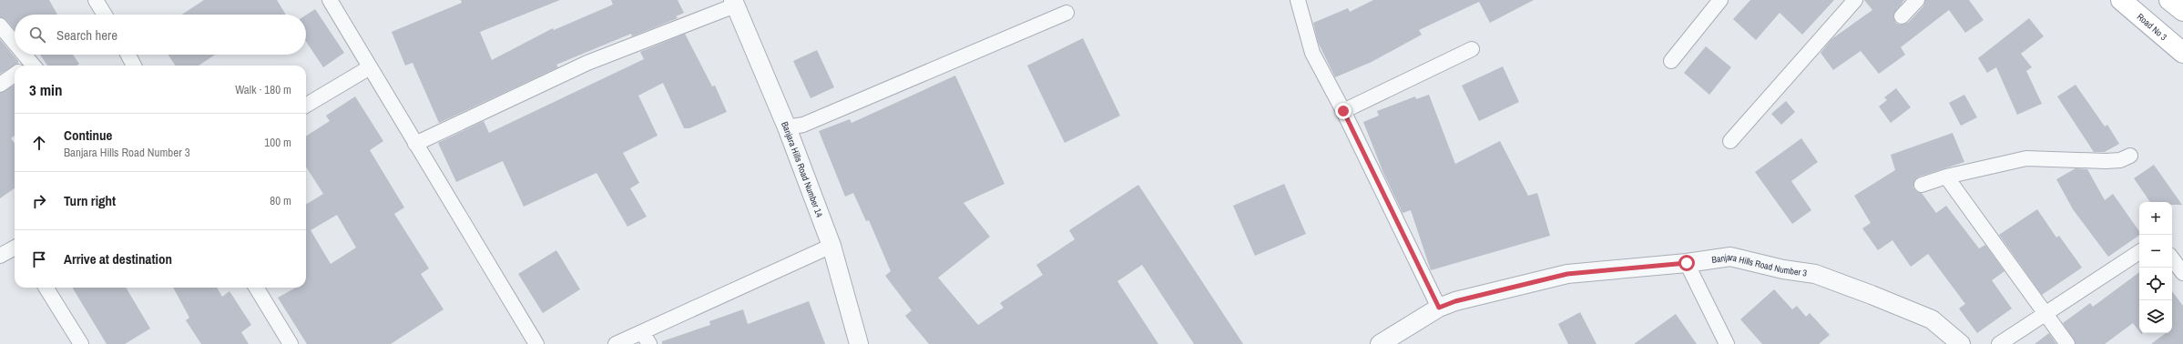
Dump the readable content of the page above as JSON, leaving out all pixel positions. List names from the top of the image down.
{
  "streets": {
    "main road": ["Road No 3"],
    "street": ["Banjara Hills Road Number 14", "Banjara Hills Road Number 3"]
  },
  "page": {
    "search": "Search here",
    "heading": ["3 min", "Walk · 180 m"],
    "list": [
      ["Continue", "Banjara Hills Road Number 3", "100 m"],
      ["Turn right", "80 m"],
      "Arrive at destination"
    ],
    "map_buttons": ["+", "−"]
  }
}
